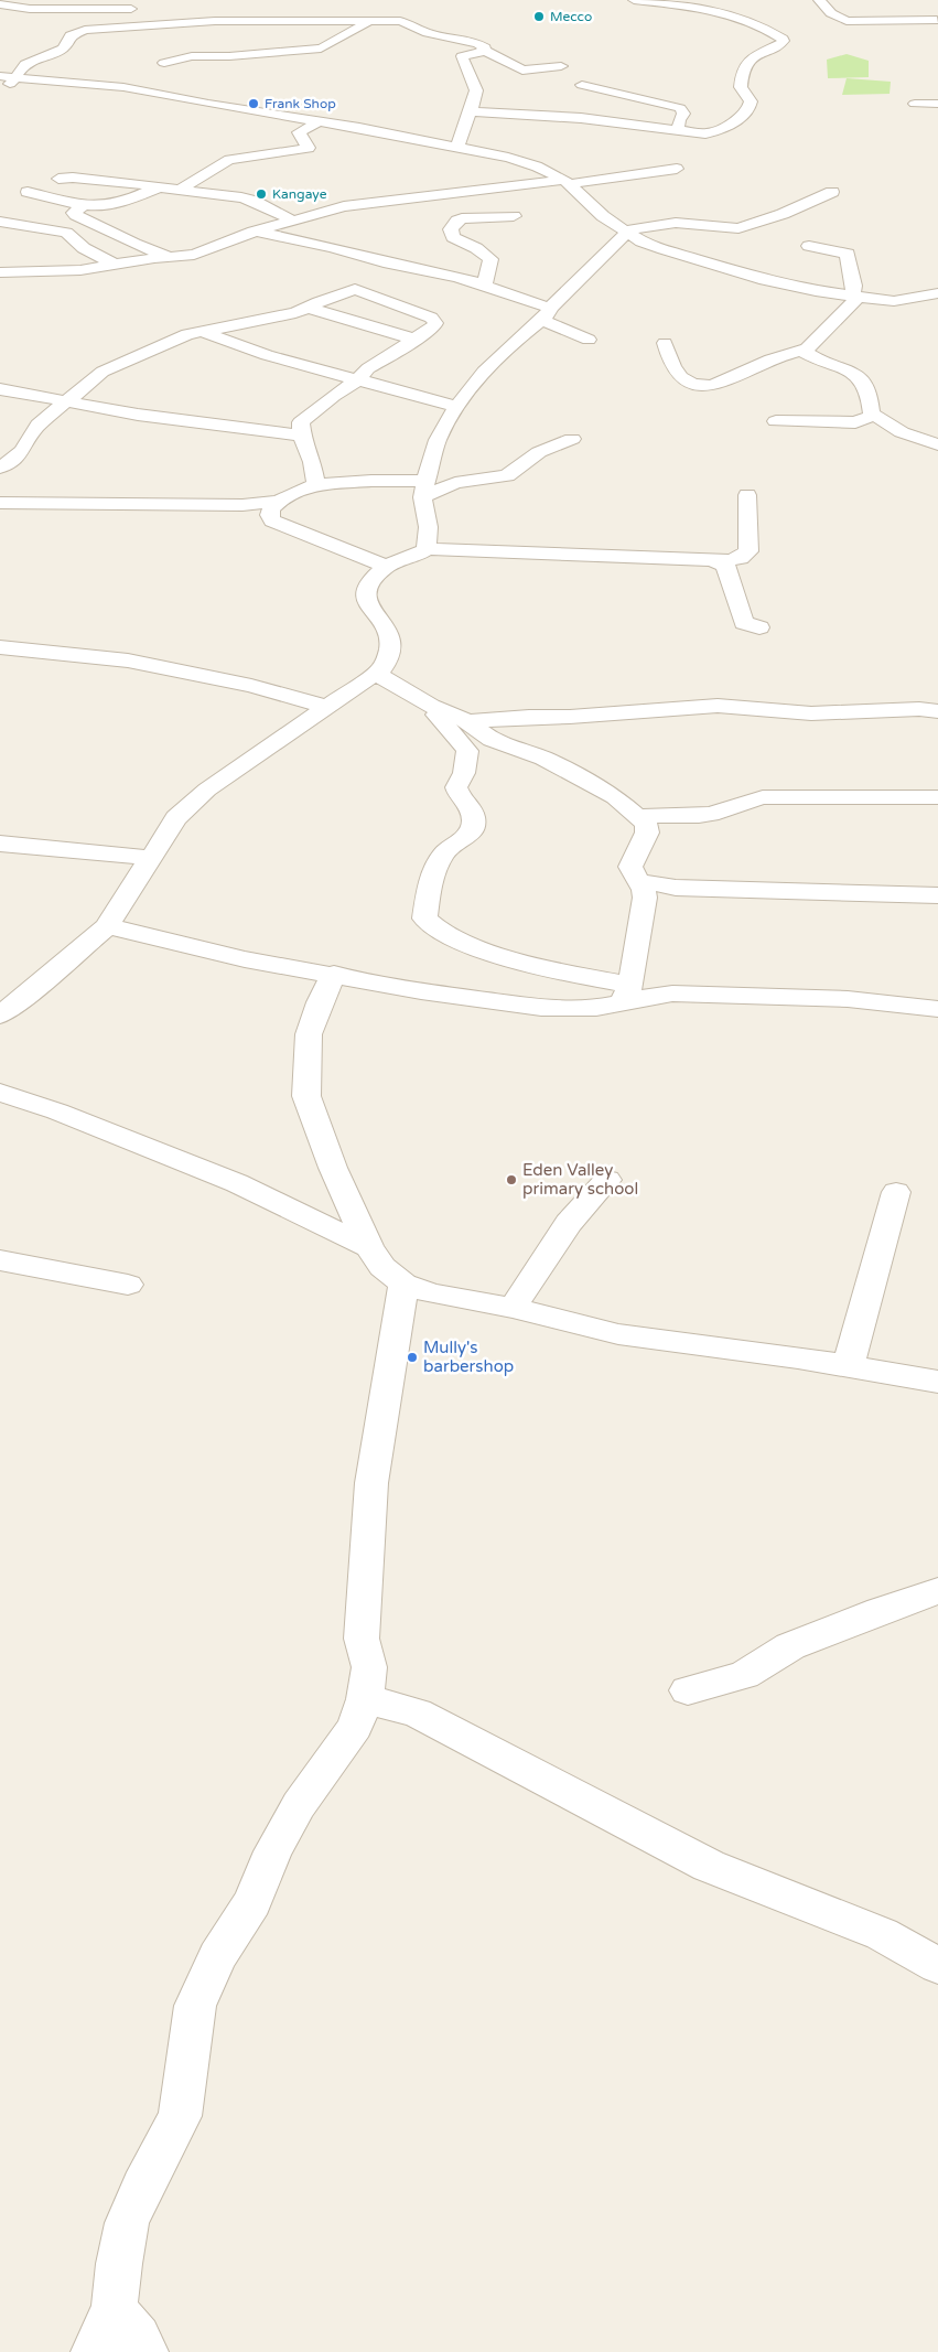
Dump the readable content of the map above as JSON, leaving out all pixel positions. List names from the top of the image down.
{
  "places": [
    "Mecco",
    "Frank Shop",
    "Kangaye",
    "Eden Valley primary school",
    "Mully's barbershop"
  ]
}
